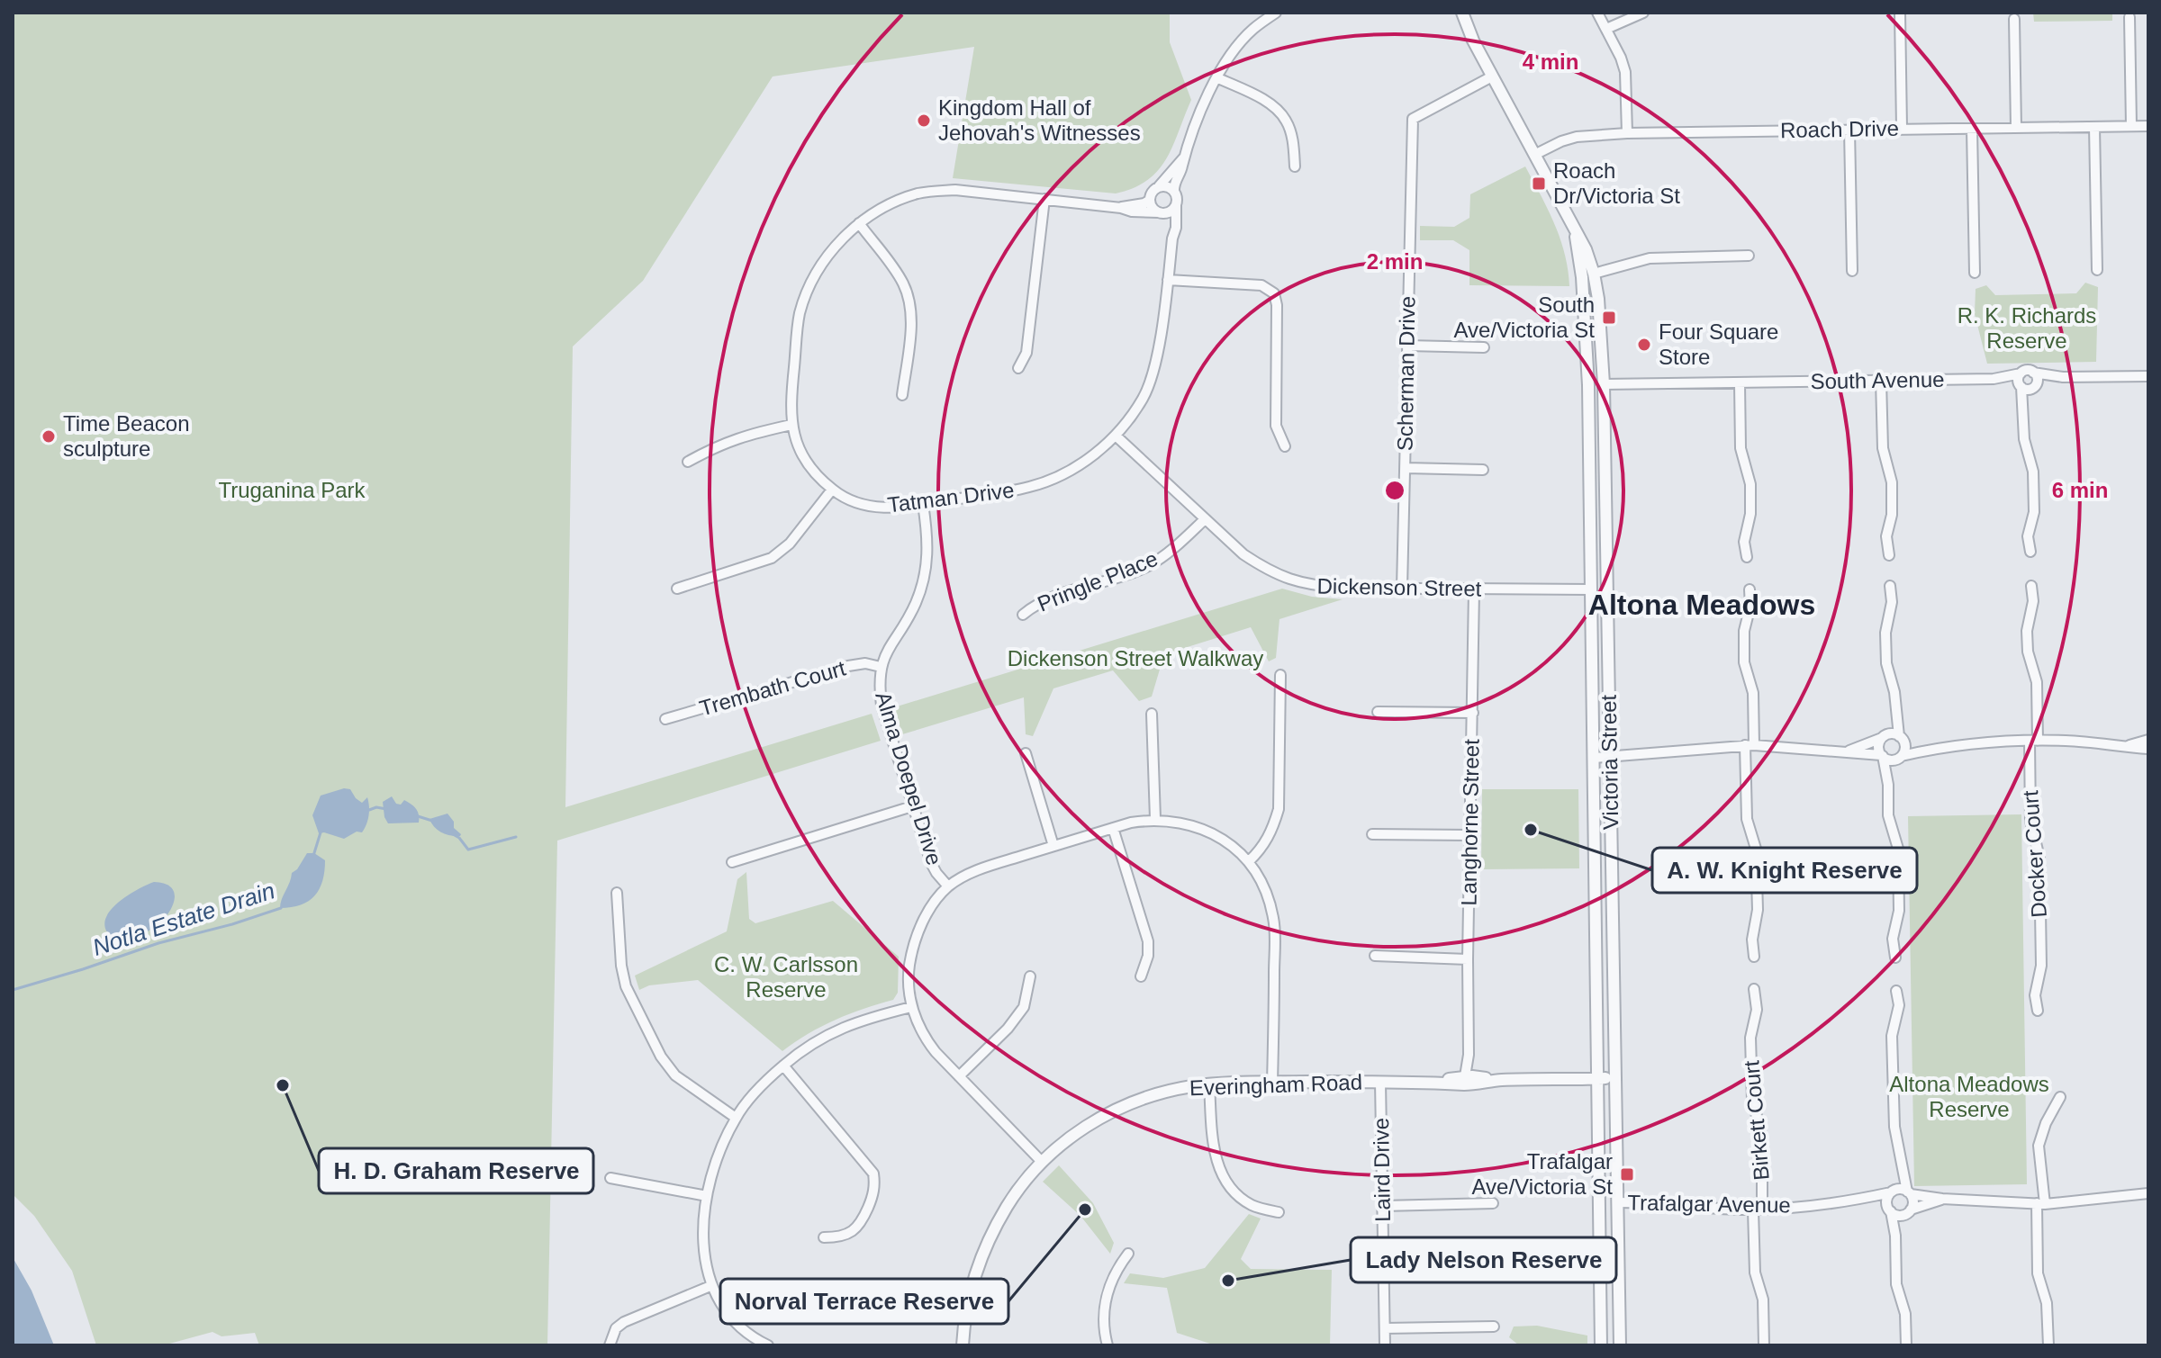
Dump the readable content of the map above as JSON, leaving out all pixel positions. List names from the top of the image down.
{
  "streets": {
    "street": [
      "Roach Drive",
      "Scherman Drive",
      "South Avenue",
      "Tatman Drive",
      "Pringle Place",
      "Dickenson Street",
      "Trembath Court",
      "Victoria Street",
      "Alma Doepel Drive",
      "Langhorne Street",
      "Docker Court",
      "Everingham Road",
      "Birkett Court",
      "Laird Drive",
      "Trafalgar Avenue"
    ]
  },
  "crossings": [
    ["Roach Drive", "Victoria Street"],
    ["Scherman Drive", "Dickenson Street"],
    ["Scherman Drive", "Victoria Street"],
    ["South Avenue", "Victoria Street"],
    ["Tatman Drive", "Dickenson Street"],
    ["Tatman Drive", "Alma Doepel Drive"],
    ["Pringle Place", "Dickenson Street"],
    ["Dickenson Street", "Victoria Street"],
    ["Dickenson Street", "Langhorne Street"],
    ["Trembath Court", "Alma Doepel Drive"],
    ["Victoria Street", "Everingham Road"],
    ["Victoria Street", "Trafalgar Avenue"],
    ["Langhorne Street", "Everingham Road"],
    ["Everingham Road", "Laird Drive"],
    ["Birkett Court", "Trafalgar Avenue"]
  ],
  "districts": ["Altona Meadows"],
  "water": ["Notla Estate Drain"],
  "parks": [
    "R. K. Richards Reserve",
    "Truganina Park",
    "Dickenson Street Walkway",
    "C. W. Carlsson Reserve",
    "Altona Meadows Reserve"
  ],
  "places": {
    "other": [
      "Kingdom Hall of Jehovah's Witnesses",
      "Four Square Store",
      "Time Beacon sculpture",
      "A. W. Knight Reserve",
      "H. D. Graham Reserve",
      "Norval Terrace Reserve",
      "Lady Nelson Reserve"
    ],
    "transit": ["Roach Dr/Victoria St", "South Ave/Victoria St", "Trafalgar Ave/Victoria St"]
  },
  "rings": ["4 min", "2 min", "6 min"]
}
